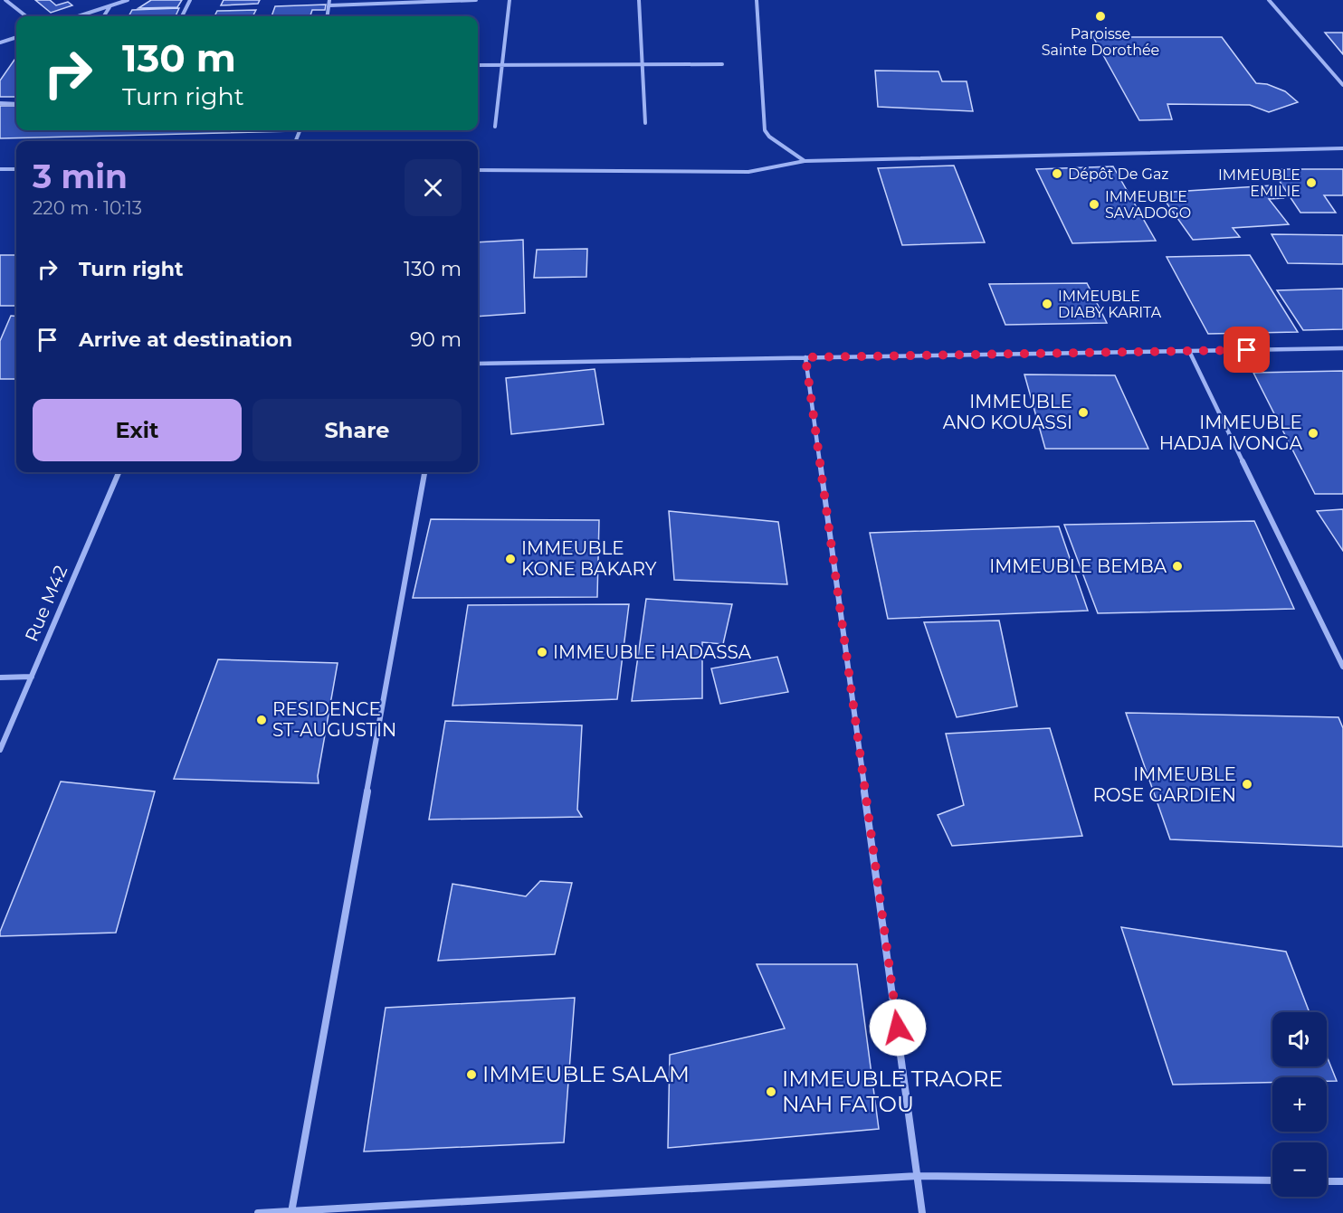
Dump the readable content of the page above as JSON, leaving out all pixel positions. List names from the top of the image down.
{
  "streets": {
    "street": ["Rue M42"]
  },
  "places": [
    "Paroisse Sainte Dorothée",
    "Dépôt De Gaz",
    "IMMEUBLE EMILIE",
    "IMMEUBLE SAVADOGO",
    "IMMEUBLE DIABY KARITA",
    "IMMEUBLE ANO KOUASSI",
    "IMMEUBLE HADJA IVONGA",
    "IMMEUBLE KONE BAKARY",
    "IMMEUBLE BEMBA",
    "IMMEUBLE HADASSA",
    "RESIDENCE ST-AUGUSTIN",
    "IMMEUBLE ROSE GARDIEN",
    "IMMEUBLE SALAM",
    "IMMEUBLE TRAORE NAH FATOU"
  ],
  "page": {
    "turn": ["130 m", "Turn right"],
    "heading": ["3 min", "220 m · 10:13"],
    "list": [
      {
        "name": "Turn right",
        "value": "130 m"
      },
      {
        "name": "Arrive at destination",
        "value": "90 m"
      }
    ],
    "buttons": ["Exit", "Share"],
    "map_buttons": ["+", "−"]
  }
}
